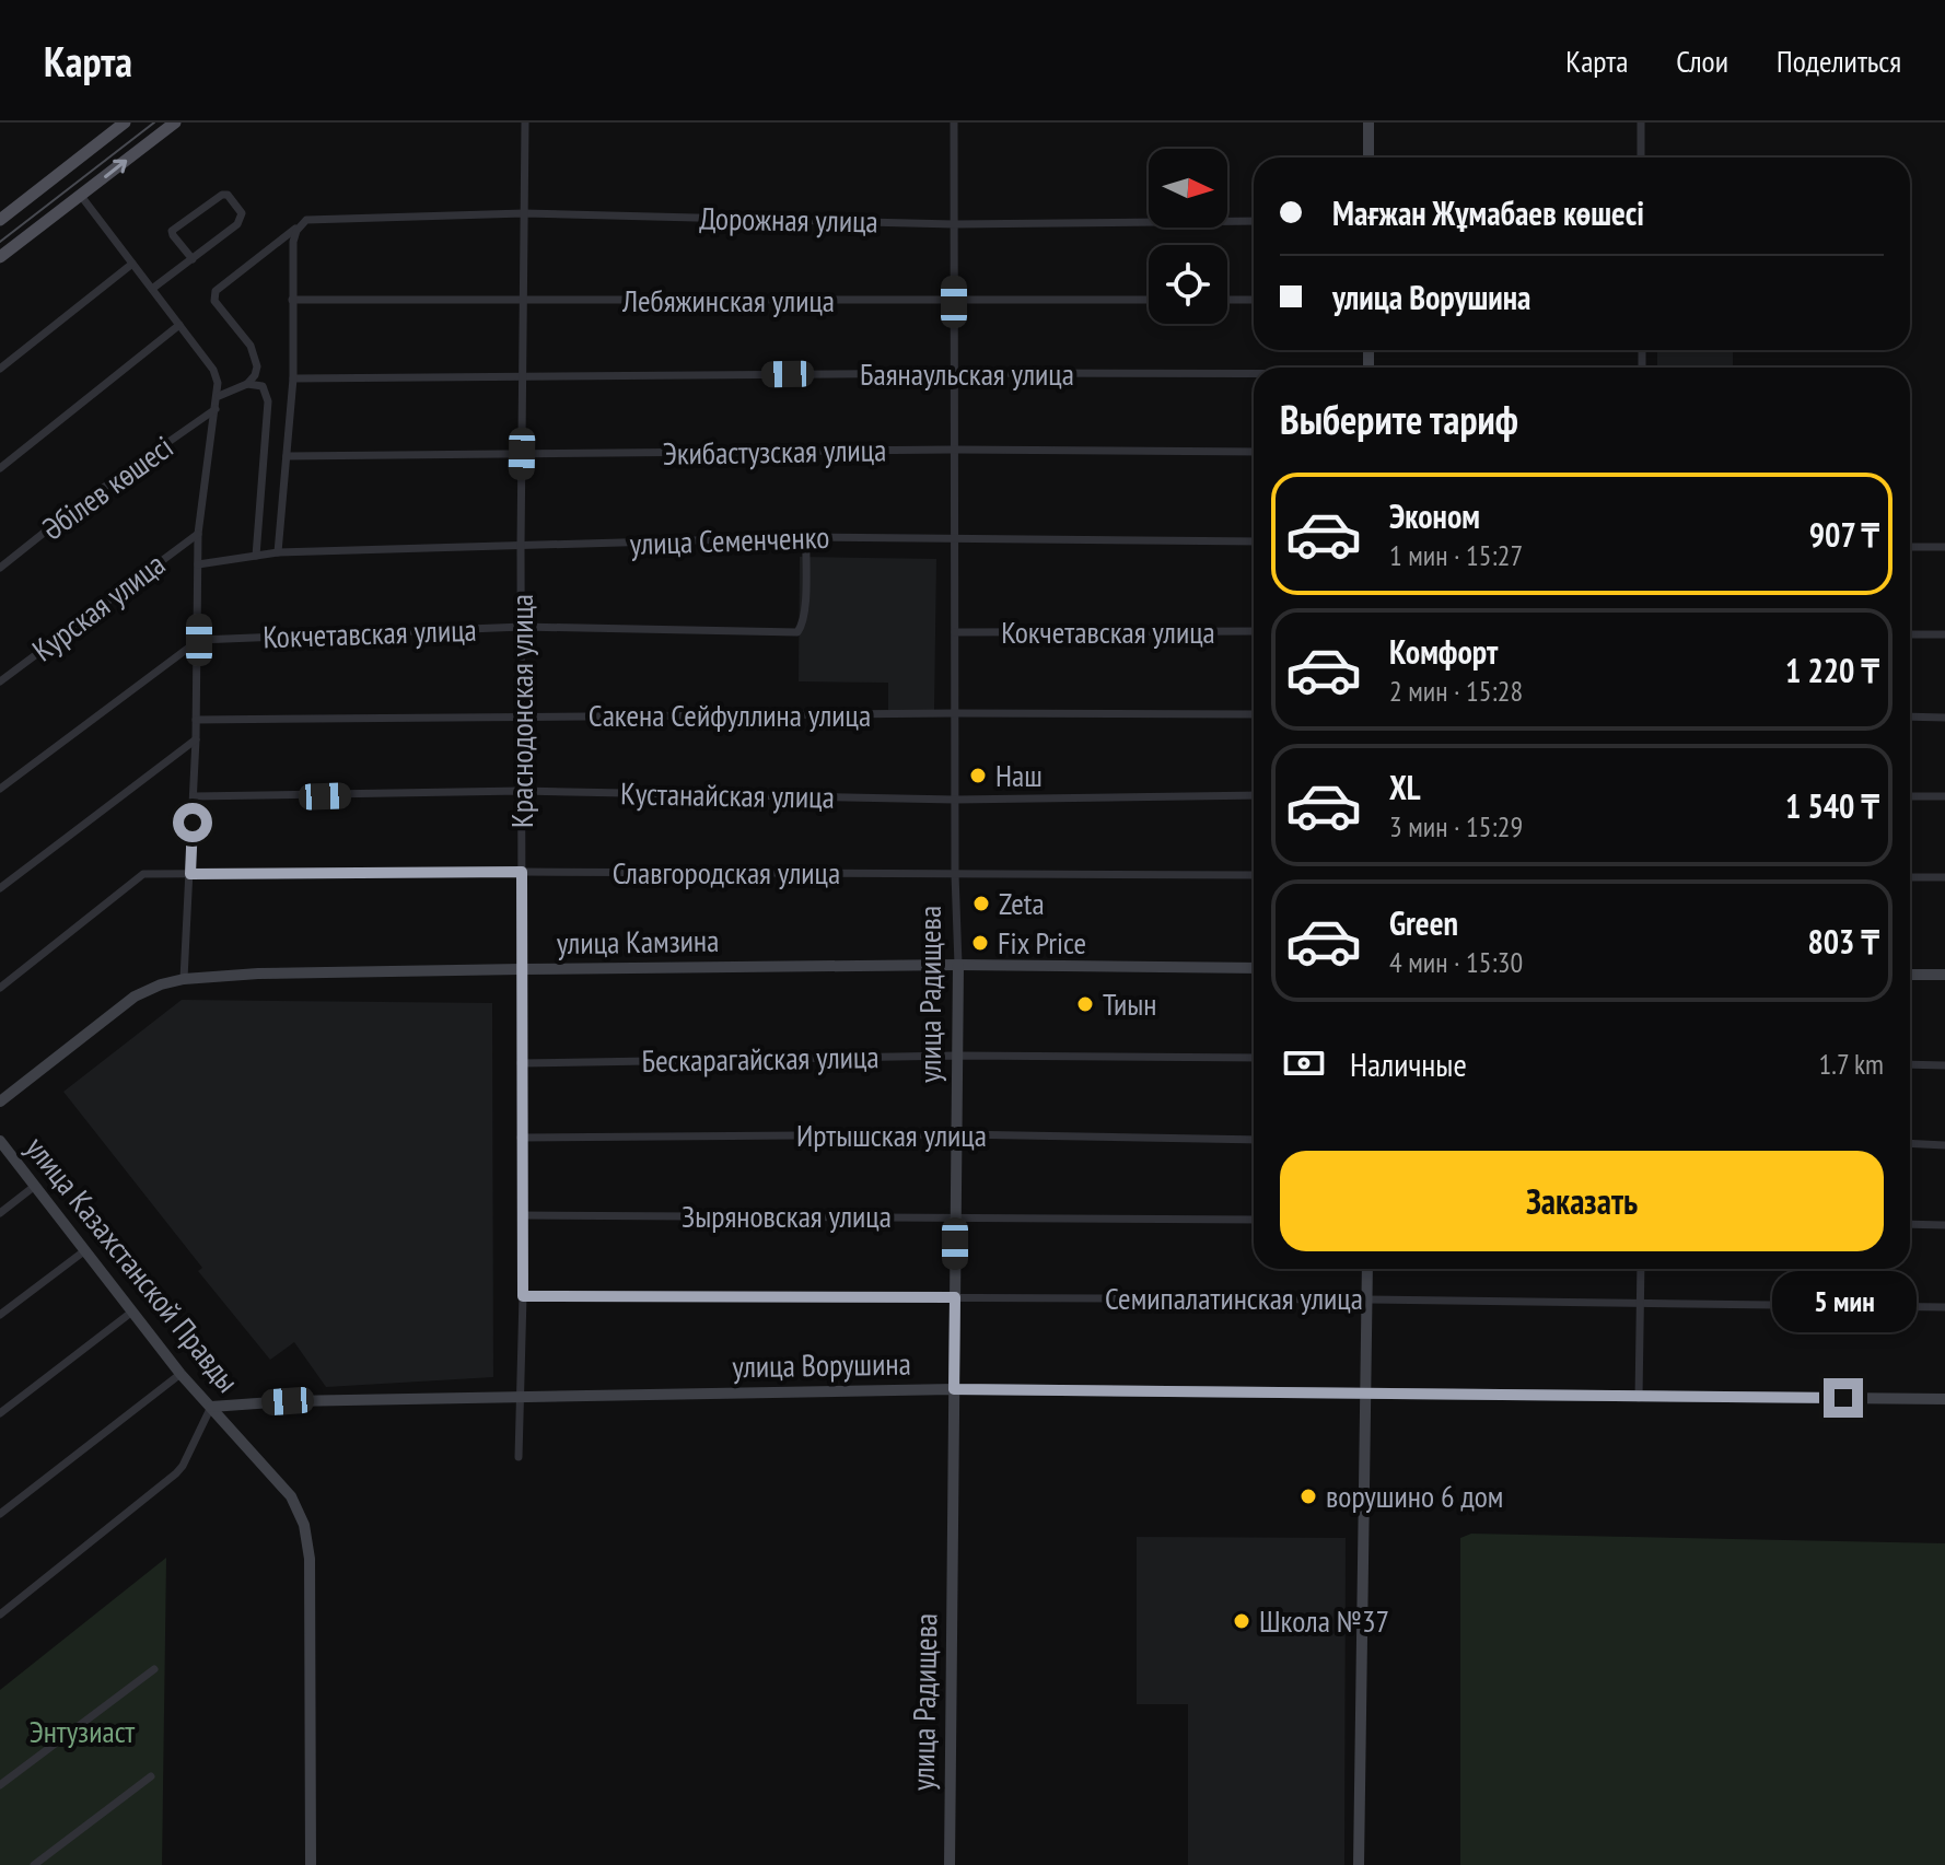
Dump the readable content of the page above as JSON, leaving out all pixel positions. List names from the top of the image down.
{
  "streets": {
    "street": [
      "Дорожная улица",
      "Лебяжинская улица",
      "Баянаульская улица",
      "Экибастузская улица",
      "Әбілев көшесі",
      "улица Семенченко",
      "Курская улица",
      "Кокчетавская улица",
      "Краснодонская улица",
      "Сакена Сейфуллина улица",
      "Кустанайская улица",
      "Славгородская улица",
      "улица Камзина",
      "улица Радищева",
      "Бескарагайская улица",
      "Иртышская улица",
      "Зыряновская улица",
      "улица Казахстанской Правды",
      "Семипалатинская улица",
      "улица Ворушина"
    ]
  },
  "crossings": [
    ["Дорожная улица", "Краснодонская улица"],
    ["Дорожная улица", "улица Радищева"],
    ["Лебяжинская улица", "Краснодонская улица"],
    ["Лебяжинская улица", "улица Радищева"],
    ["Баянаульская улица", "Краснодонская улица"],
    ["Баянаульская улица", "улица Радищева"],
    ["Экибастузская улица", "Краснодонская улица"],
    ["Экибастузская улица", "улица Радищева"],
    ["улица Семенченко", "Кокчетавская улица"],
    ["улица Семенченко", "Краснодонская улица"],
    ["улица Семенченко", "улица Радищева"],
    ["Кокчетавская улица", "Краснодонская улица"],
    ["Кокчетавская улица", "улица Радищева"],
    ["Краснодонская улица", "Сакена Сейфуллина улица"],
    ["Краснодонская улица", "Кустанайская улица"],
    ["Краснодонская улица", "Славгородская улица"],
    ["Краснодонская улица", "улица Камзина"],
    ["Краснодонская улица", "Бескарагайская улица"],
    ["Краснодонская улица", "Иртышская улица"],
    ["Краснодонская улица", "Зыряновская улица"],
    ["Краснодонская улица", "Семипалатинская улица"],
    ["Краснодонская улица", "улица Ворушина"],
    ["Сакена Сейфуллина улица", "улица Радищева"],
    ["Кустанайская улица", "улица Радищева"],
    ["Славгородская улица", "улица Радищева"],
    ["улица Камзина", "улица Радищева"],
    ["улица Радищева", "Бескарагайская улица"],
    ["улица Радищева", "Иртышская улица"],
    ["улица Радищева", "Зыряновская улица"],
    ["улица Радищева", "Семипалатинская улица"],
    ["улица Радищева", "улица Ворушина"],
    ["улица Казахстанской Правды", "улица Ворушина"]
  ],
  "parks": ["Энтузиаст"],
  "places": [
    "Наш",
    "Zeta",
    "Fix Price",
    "Тиын",
    "ворушино 6 дом",
    "Школа №37"
  ],
  "north": "right",
  "page": {
    "header": "Карта",
    "nav": ["Карта", "Слои", "Поделиться"],
    "banner": ["Мағжан Жұмабаев көшесі", "улица Ворушина"],
    "heading": "Выберите тариф",
    "list": [
      {
        "name": "Эконом",
        "note": "1 мин · 15:27",
        "value": "907 ₸"
      },
      {
        "name": "Комфорт",
        "note": "2 мин · 15:28",
        "value": "1 220 ₸"
      },
      {
        "name": "XL",
        "note": "3 мин · 15:29",
        "value": "1 540 ₸"
      },
      {
        "name": "Green",
        "note": "4 мин · 15:30",
        "value": "803 ₸"
      }
    ],
    "pay": ["Наличные", "1.7 km"],
    "buttons": "Заказать",
    "bubble": "5 мин"
  }
}
